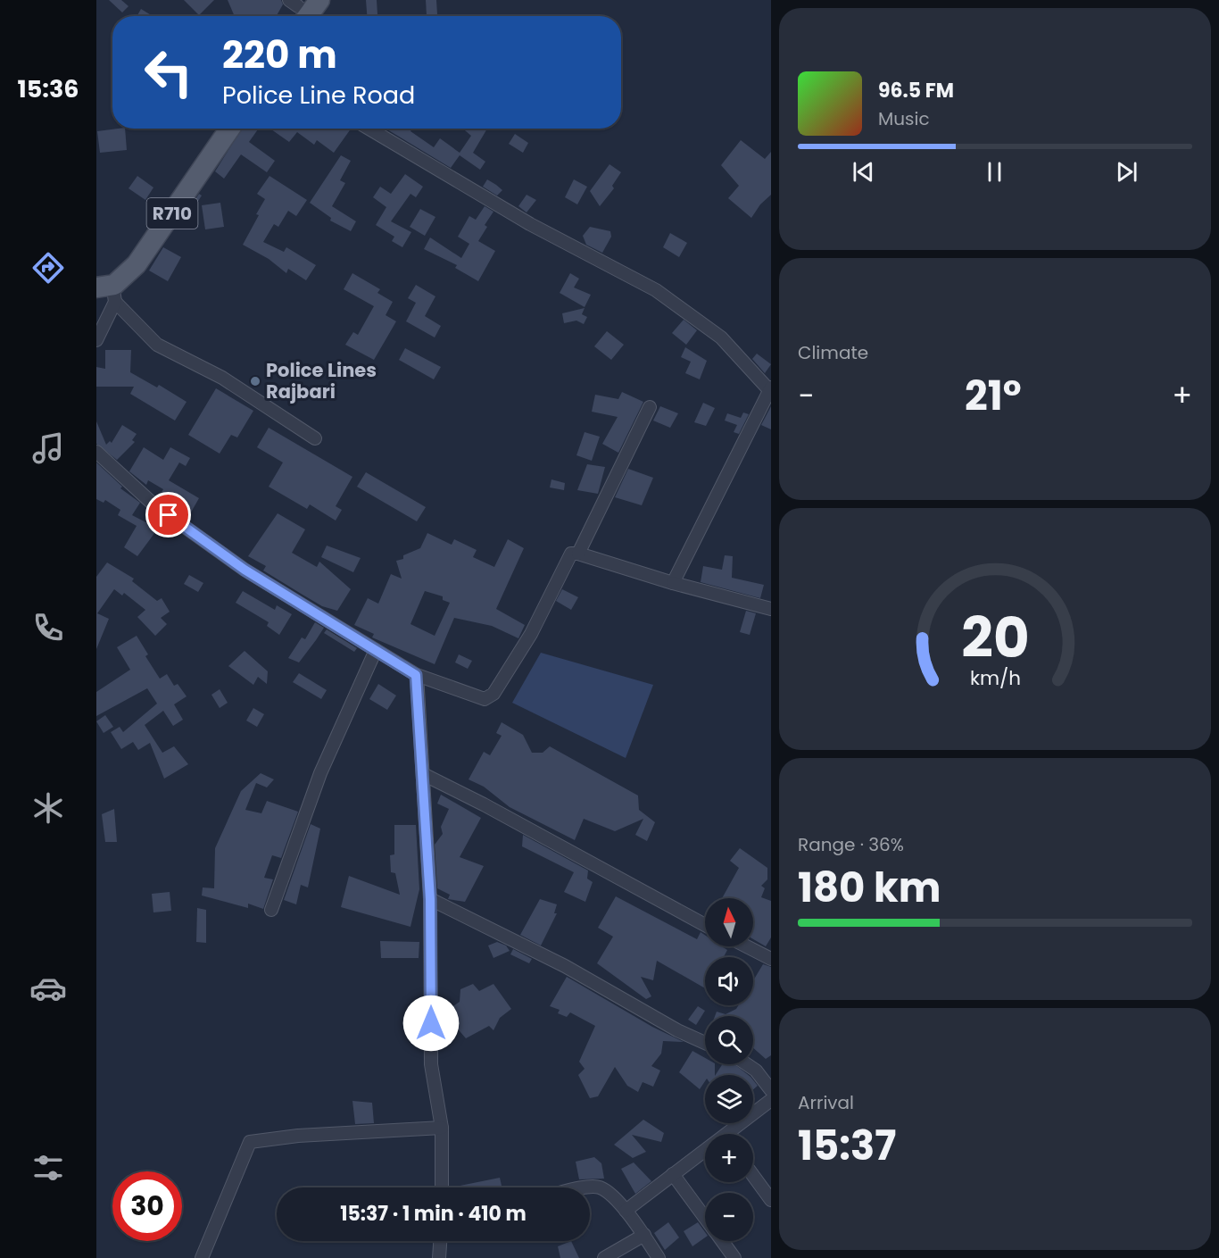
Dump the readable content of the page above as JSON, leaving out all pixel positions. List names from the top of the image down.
{
  "streets": {
    "main road": ["R710"]
  },
  "places": ["Police Lines Rajbari"],
  "north": "top",
  "page": {
    "tabs": "15:36",
    "turn": ["220 m", "Police Line Road"],
    "song": ["96.5 FM", "Music"],
    "tile": [
      "Climate",
      ["Range · 36%", "180 km"],
      ["Arrival", "15:37"]
    ],
    "heat": ["−", "21°", "+"],
    "map_buttons": ["+", "−"],
    "limit": "30",
    "trip": "15:37 · 1 min · 410 m",
    "gauge": ["20", "km/h"]
  }
}
